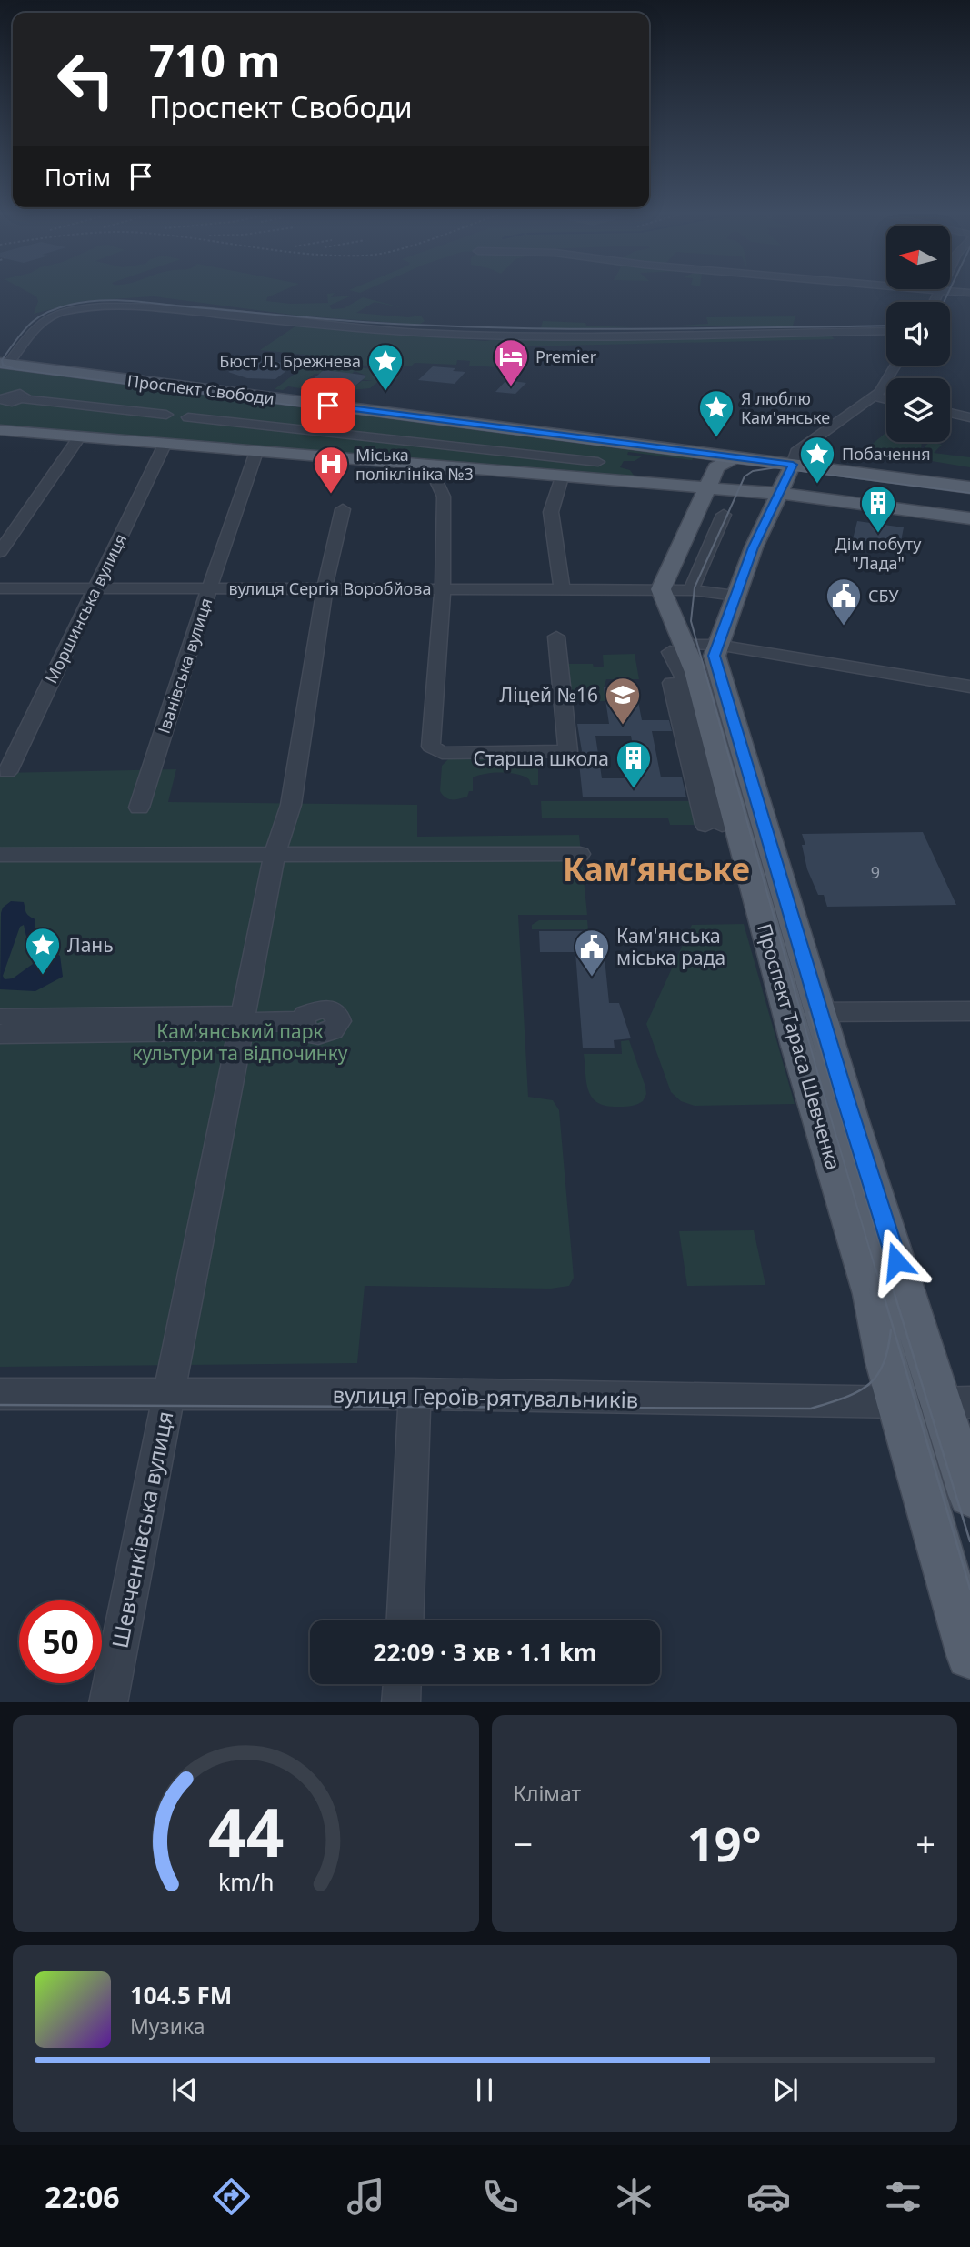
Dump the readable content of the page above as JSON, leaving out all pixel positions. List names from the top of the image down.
{
  "streets": {
    "main road": ["Проспект Свободи", "Проспект Тараса Шевченка"],
    "street": [
      "вулиця Сергія Воробйова",
      "Моршинська вулиця",
      "Іванівська вулиця",
      "вулиця Героїв-рятувальників",
      "Шевченківська вулиця"
    ]
  },
  "crossings": [
    ["вулиця Сергія Воробйова", "Моршинська вулиця"],
    ["вулиця Сергія Воробйова", "Іванівська вулиця"],
    ["вулиця Сергія Воробйова", "Проспект Тараса Шевченка"],
    ["вулиця Сергія Воробйова", "Шевченківська вулиця"],
    ["Проспект Тараса Шевченка", "вулиця Героїв-рятувальників"],
    ["вулиця Героїв-рятувальників", "Шевченківська вулиця"]
  ],
  "districts": ["Кам’янське"],
  "parks": ["Кам'янський парк культури та відпочинку"],
  "places": {
    "hotel": ["Premier"],
    "place": [
      "Бюст Л. Брежнева",
      "Я люблю Кам'янське",
      "Побачення",
      "Лань"
    ],
    "hospital": ["Міська поліклініка №3"],
    "building": ["Дім побуту \"Лада\"", "Старша школа"],
    "public building": ["СБУ", "Кам'янська міська рада"],
    "school or university": ["Ліцей №16"]
  },
  "house_numbers": ["9"],
  "north": "left",
  "page": {
    "turn": ["710 m", "Проспект Свободи"],
    "then": "Потім",
    "limit": "50",
    "trip": "22:09 · 3 хв · 1.1 km",
    "tile": "Клімат",
    "heat": ["−", "19°", "+"],
    "song": ["104.5 FM", "Музика"],
    "tabs": "22:06",
    "gauge": ["44", "km/h"]
  }
}
